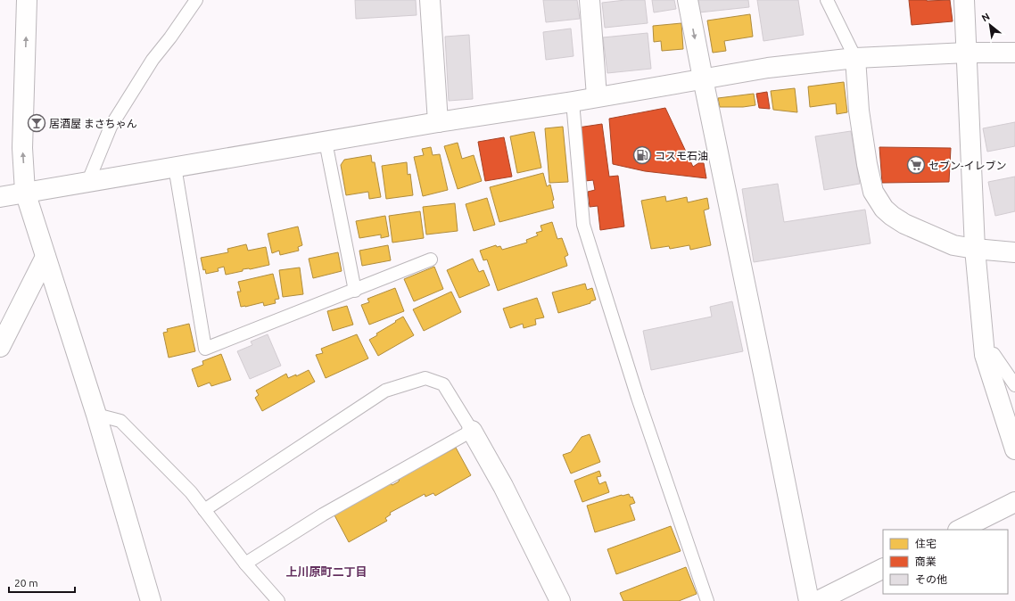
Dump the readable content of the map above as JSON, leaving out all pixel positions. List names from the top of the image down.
{
  "districts": ["上川原町二丁目"],
  "places": {
    "bar": ["居酒屋 まさちゃん"],
    "fuel station": ["コスモ石油"],
    "supermarket": ["セブン-イレブン"]
  },
  "legend": ["住宅", "商業", "その他"],
  "scale_bar": "20 m",
  "north": "top left"
}
